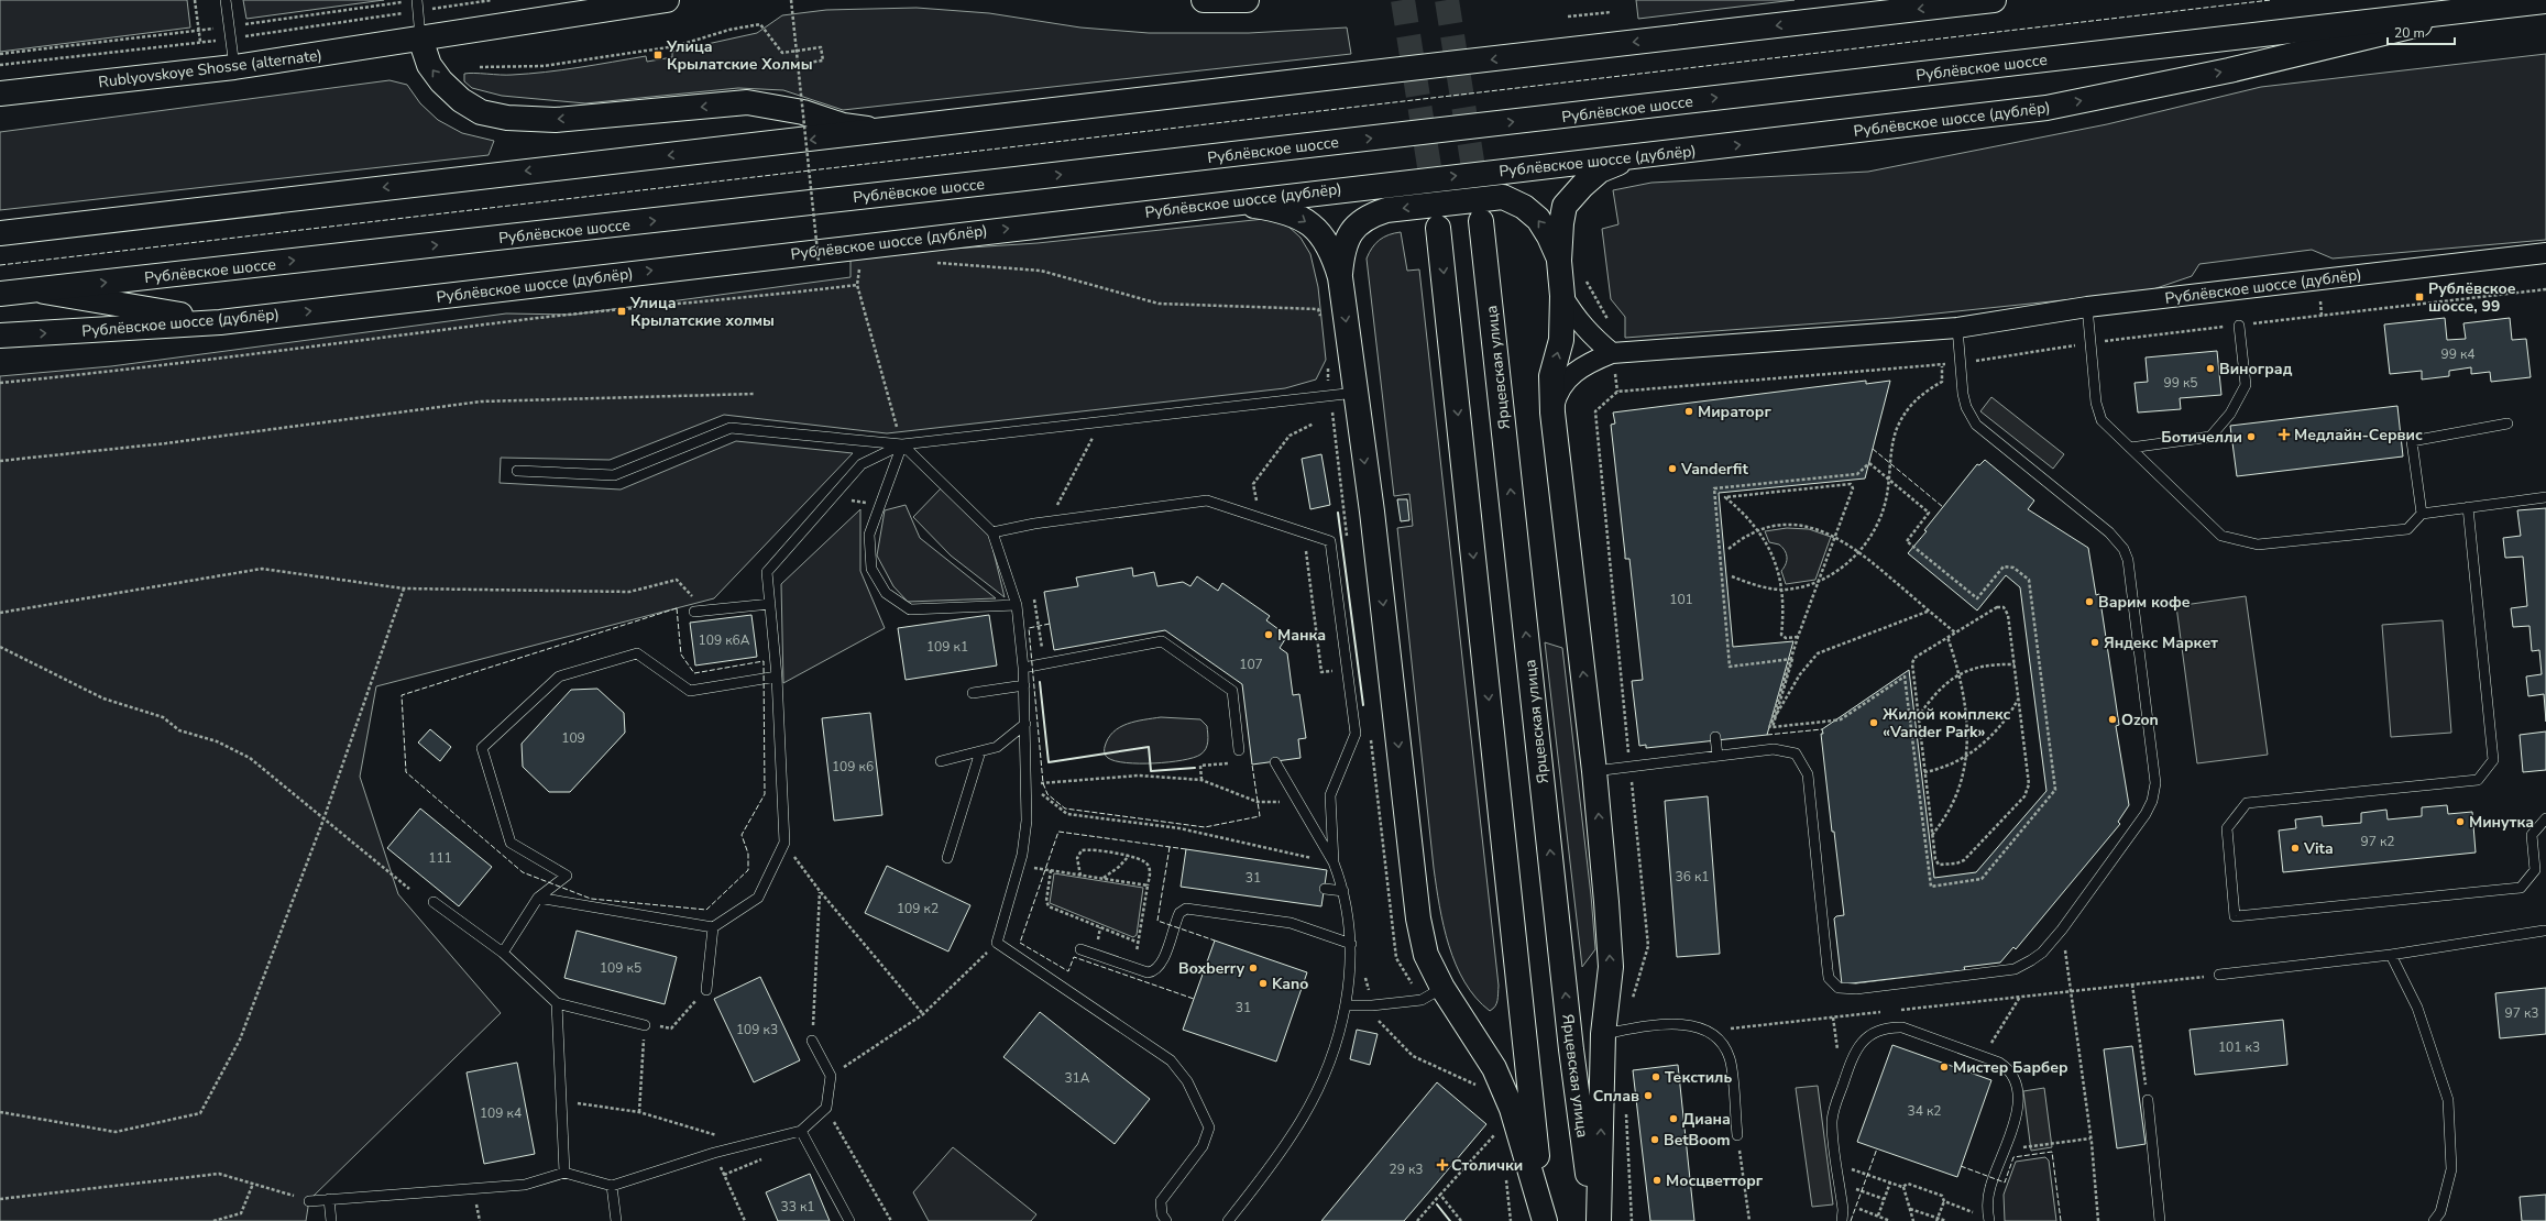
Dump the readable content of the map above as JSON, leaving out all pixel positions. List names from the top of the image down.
{
  "streets": {
    "main road": [
      "Рублёвское шоссе",
      "Rublyovskoye Shosse (alternate)",
      "Рублёвское шоссе (дублёр)",
      "Ярцевская улица"
    ]
  },
  "crossings": [
    ["Рублёвское шоссе", "Рублёвское шоссе (дублёр)"]
  ],
  "places": {
    "transit": ["Улица Крылатские Холмы", "Рублёвское шоссе, 99", "Улица Крылатские холмы"],
    "other": [
      "Виноград",
      "Мираторг",
      "Ботичелли",
      "Vanderfit",
      "Варим кофе",
      "Манка",
      "Яндекс Маркет",
      "Ozon",
      "Жилой комплекс «Vander Park»",
      "Минутка",
      "Vita",
      "Boxberry",
      "Kano",
      "Мистер Барбер",
      "Текстиль",
      "Сплав",
      "Диана",
      "BetBoom",
      "Мосцветторг"
    ],
    "health": ["Медлайн-Сервис", "Столички"]
  },
  "house_numbers": [
    "99 к4",
    "99 к5",
    "101",
    "109 к6А",
    "109 к1",
    "107",
    "109",
    "109 к6",
    "97 к2",
    "111",
    "36 к1",
    "31",
    "109 к2",
    "109 к5",
    "31",
    "97 к3",
    "109 к3",
    "101 к3",
    "31А",
    "34 к2",
    "109 к4",
    "29 к3",
    "33 к1"
  ],
  "scale_bar": "20 m"
}
